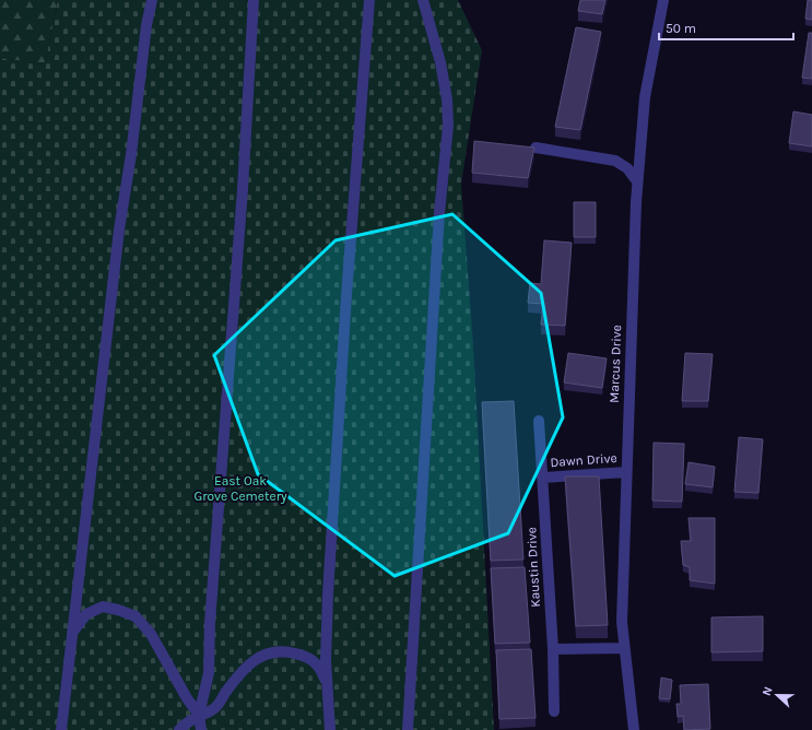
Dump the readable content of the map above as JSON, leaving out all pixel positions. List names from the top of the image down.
{
  "streets": {
    "street": ["Marcus Drive", "Dawn Drive", "Kaustin Drive"]
  },
  "crossings": [
    ["Marcus Drive", "Dawn Drive"],
    ["Dawn Drive", "Kaustin Drive"]
  ],
  "parks": ["East Oak Grove Cemetery"],
  "scale_bar": "50 m",
  "north": "left"
}
